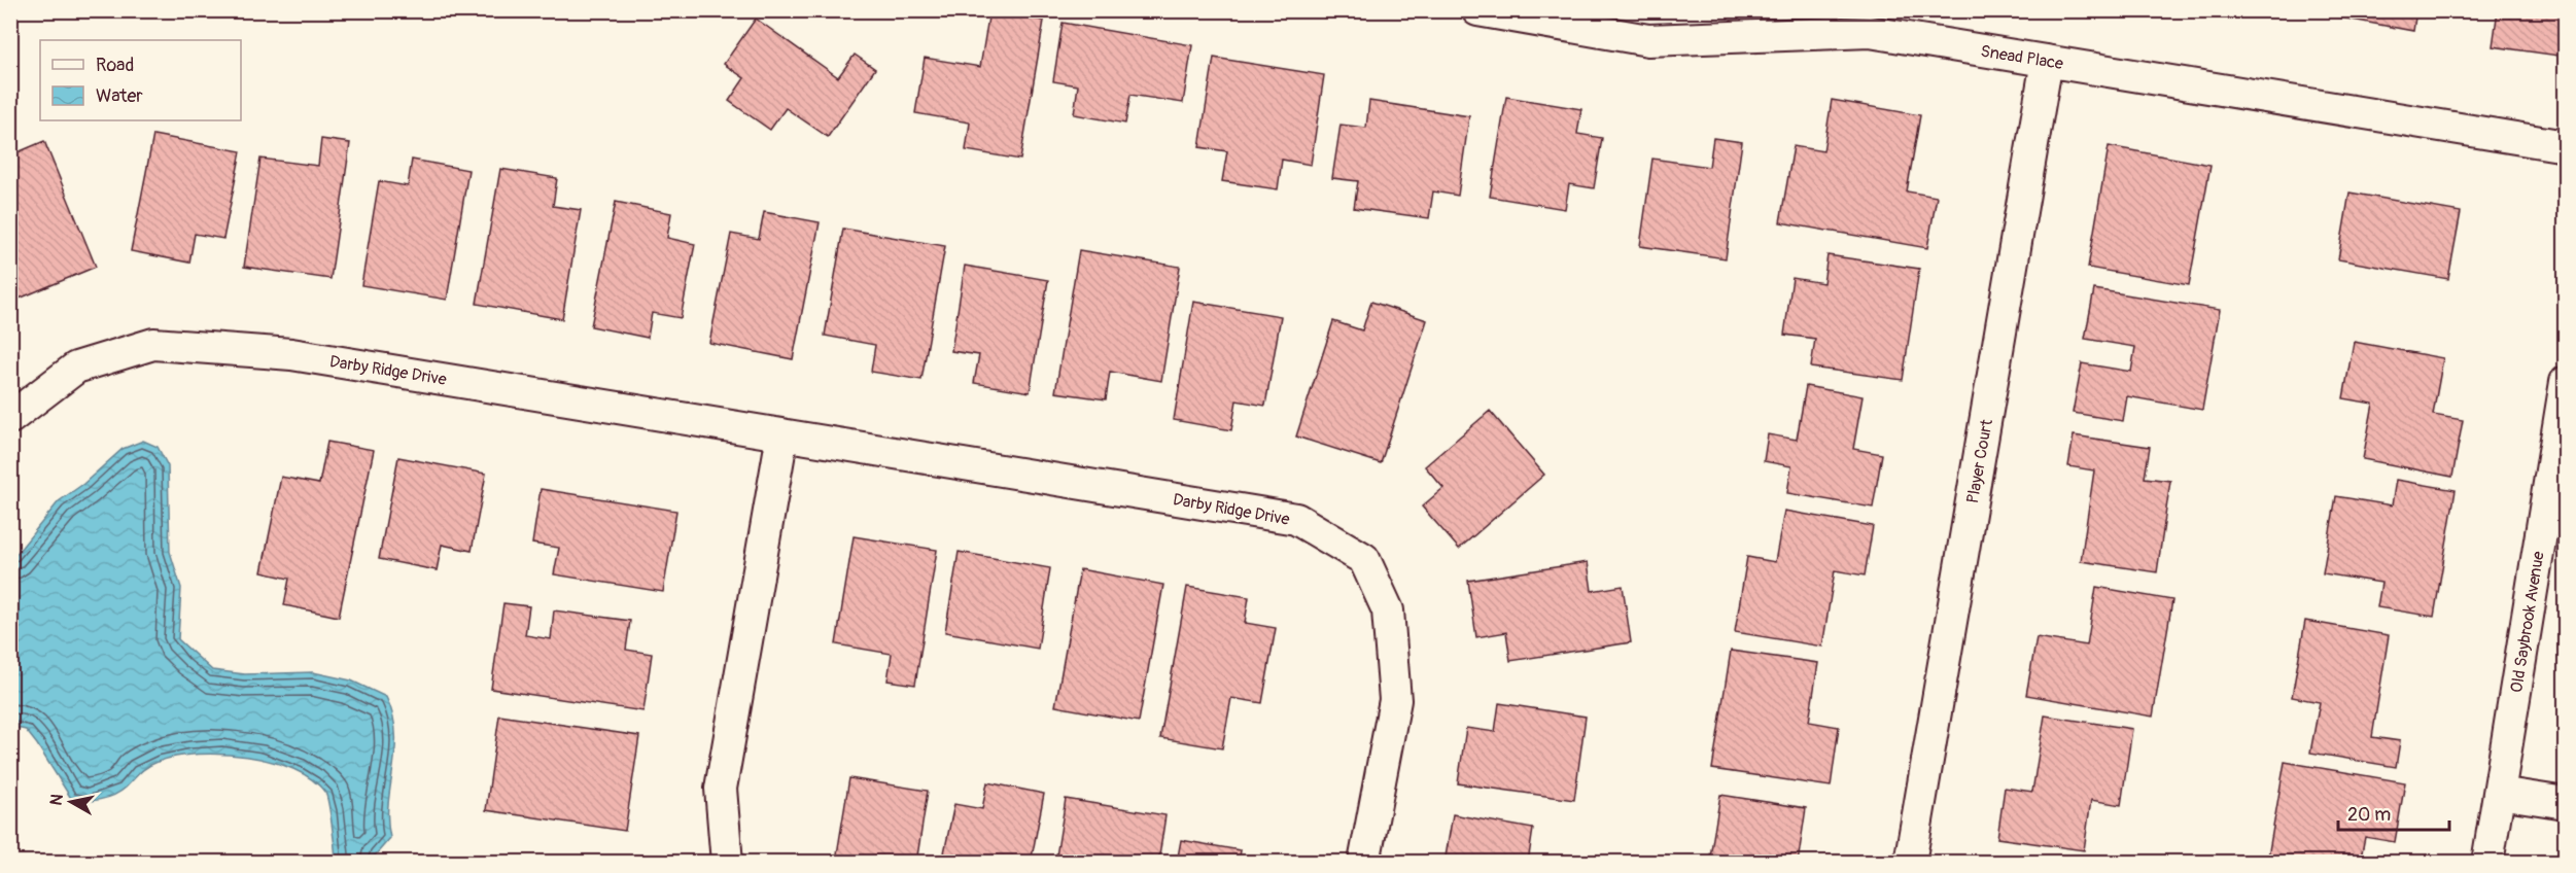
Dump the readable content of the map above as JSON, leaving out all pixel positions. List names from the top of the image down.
{
  "streets": {
    "street": [
      "Snead Place",
      "Darby Ridge Drive",
      "Player Court",
      "Old Saybrook Avenue"
    ]
  },
  "crossings": [
    ["Snead Place", "Player Court"]
  ],
  "legend": ["Road", "Water"],
  "scale_bar": "20 m",
  "north": "left"
}
